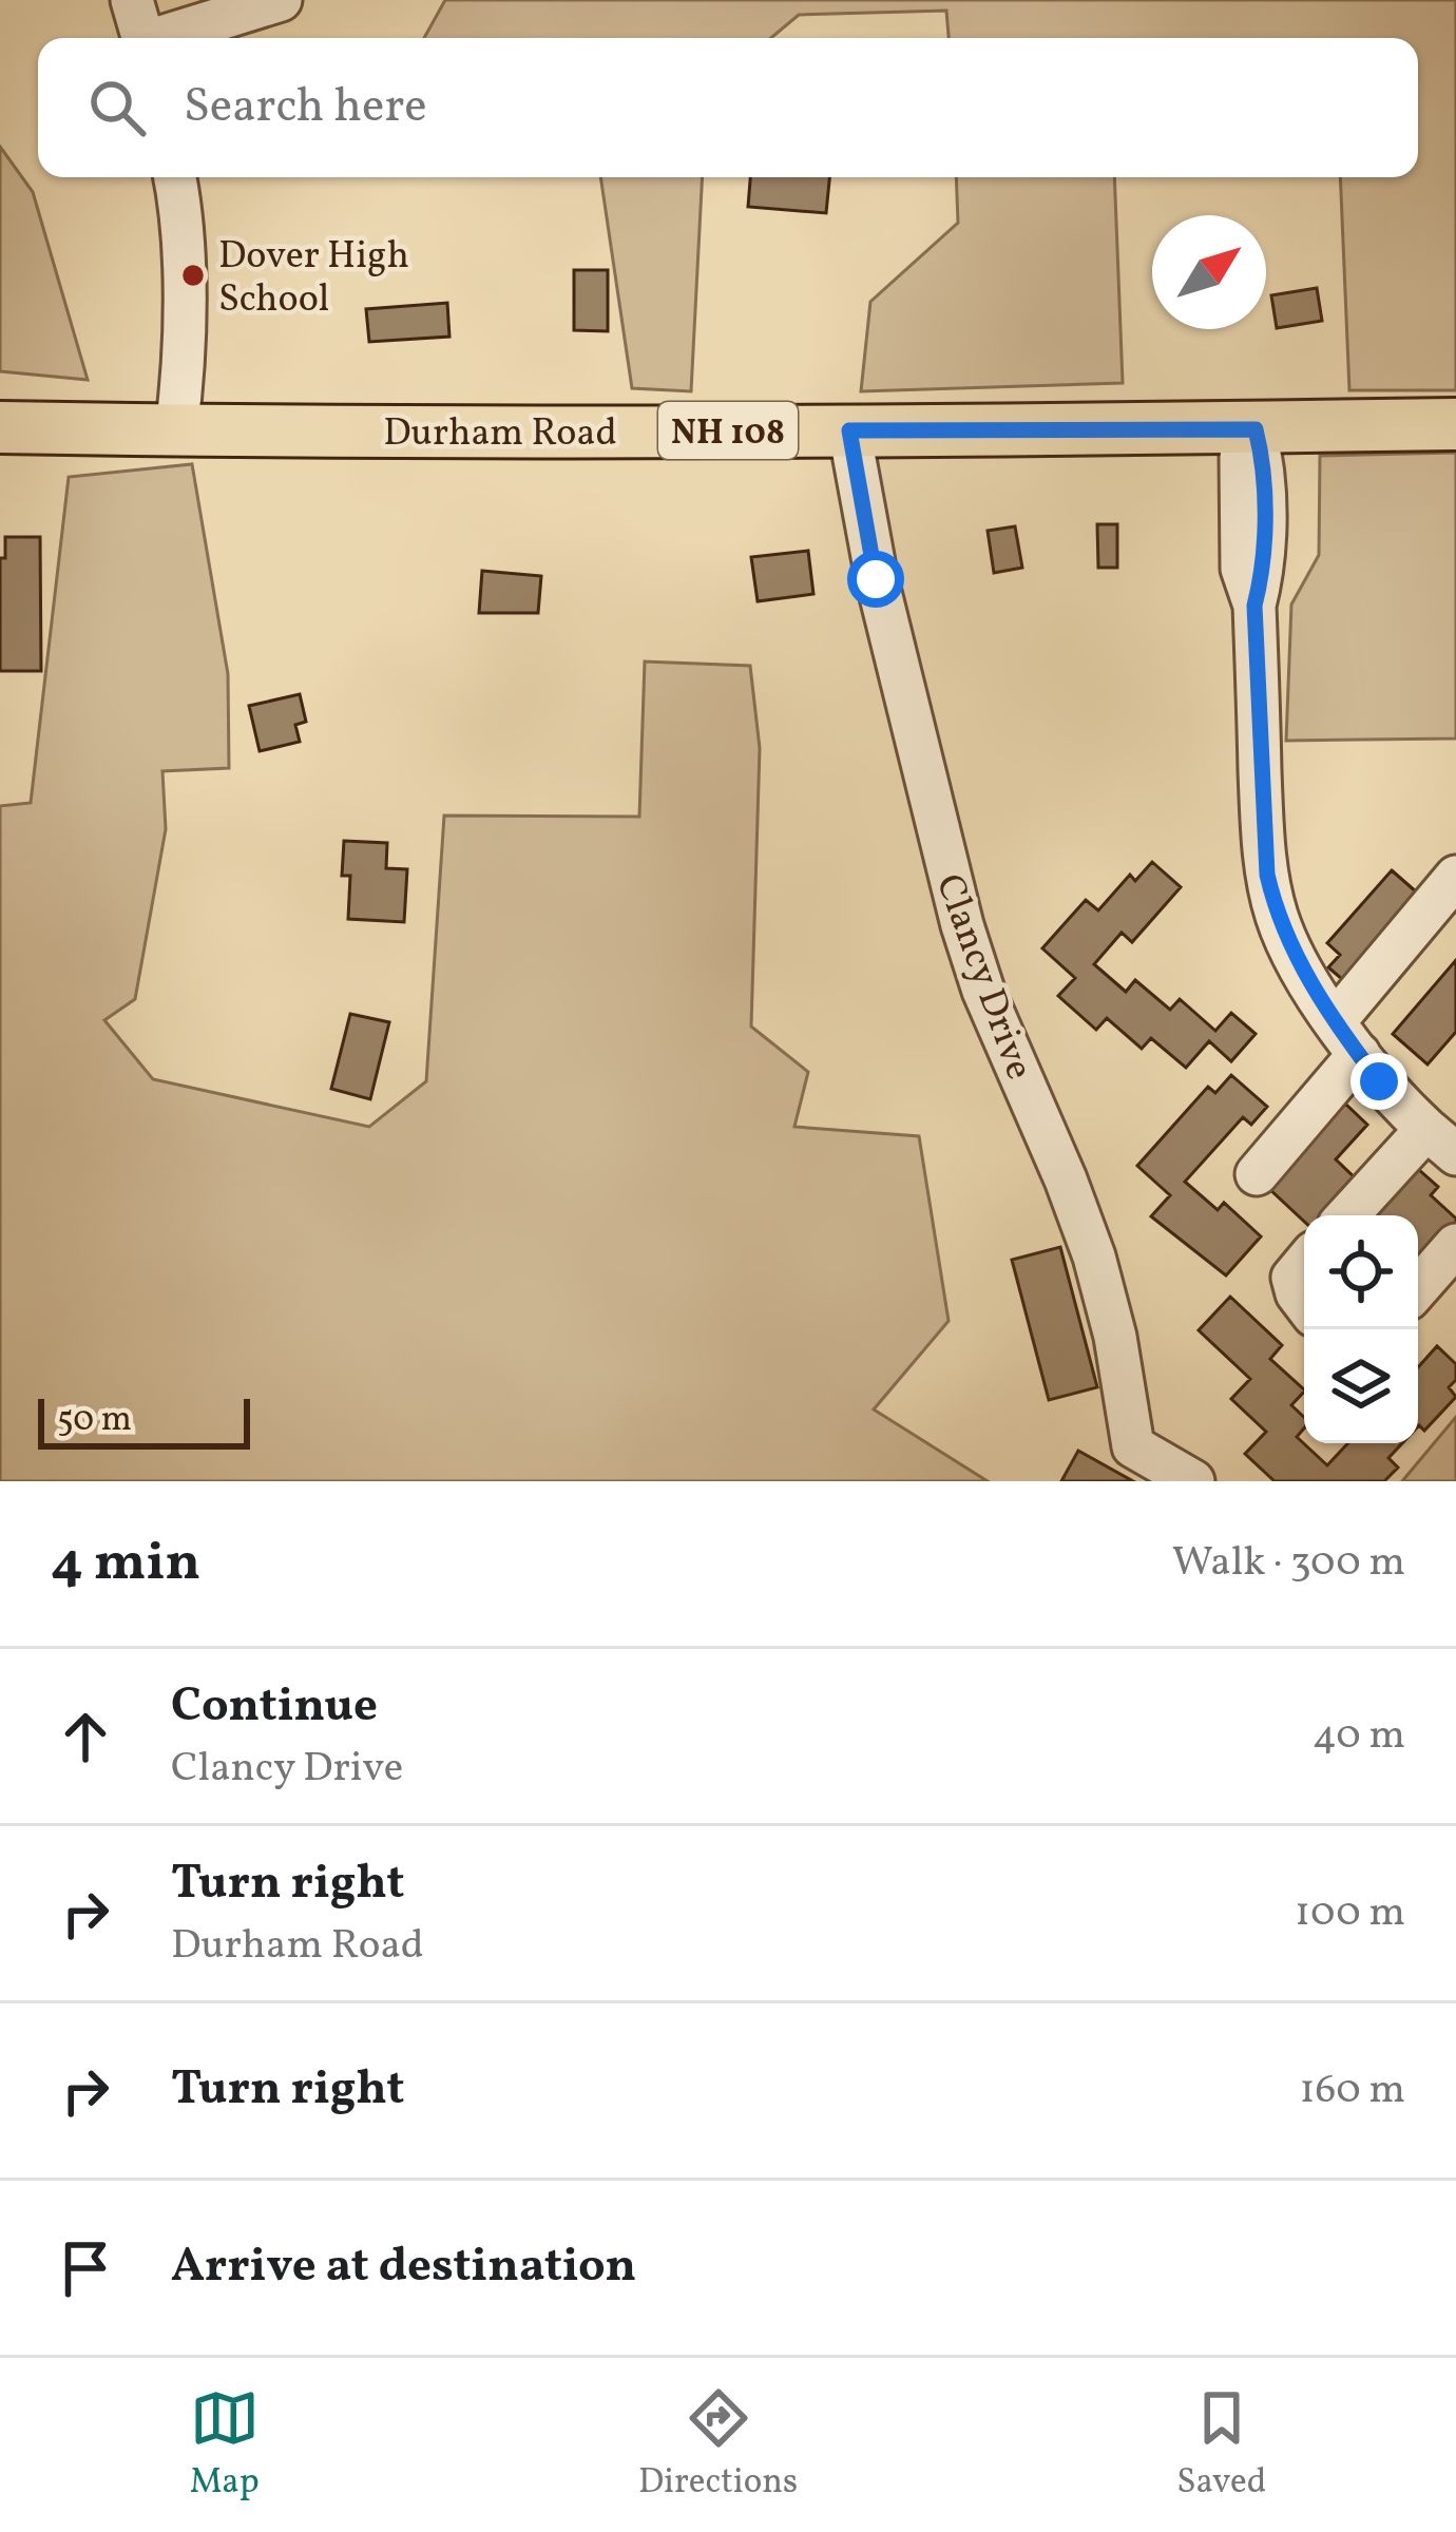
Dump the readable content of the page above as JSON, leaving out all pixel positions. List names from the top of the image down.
{
  "streets": {
    "main road": ["Durham Road", "NH 108"],
    "street": ["Clancy Drive"]
  },
  "crossings": [
    ["Durham Road", "Clancy Drive"]
  ],
  "places": ["Dover High School"],
  "scale_bar": "50 m",
  "north": "top right",
  "page": {
    "search": "Search here",
    "scale": "50 m",
    "heading": ["4 min", "Walk · 300 m"],
    "list": [
      ["Continue", "Clancy Drive", "40 m"],
      ["Turn right", "Durham Road", "100 m"],
      ["Turn right", "160 m"],
      "Arrive at destination"
    ],
    "nav": ["Map", "Directions", "Saved"]
  }
}
